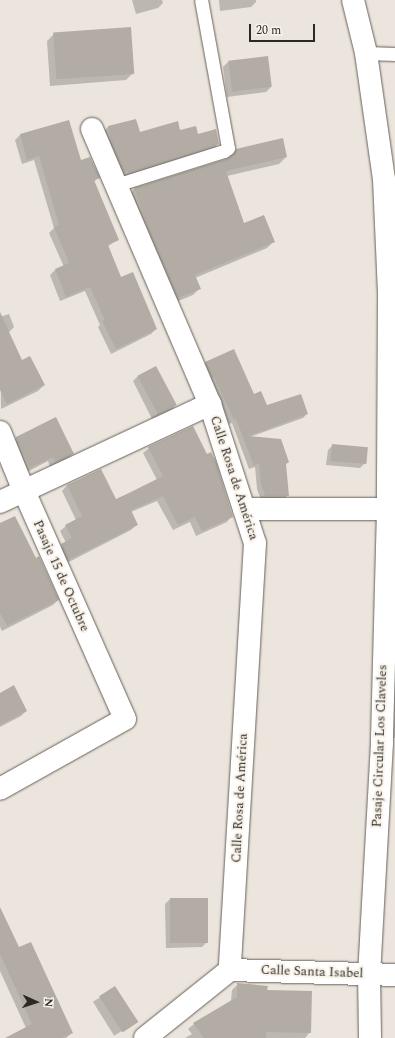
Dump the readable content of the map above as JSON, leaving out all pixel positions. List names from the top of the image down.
{
  "streets": {
    "street": [
      "Calle Rosa de América",
      "Pasaje 15 de Octubre",
      "Pasaje Circular Los Claveles",
      "Calle Santa Isabel"
    ]
  },
  "crossings": [
    ["Calle Rosa de América", "Calle Santa Isabel"],
    ["Pasaje Circular Los Claveles", "Calle Santa Isabel"]
  ],
  "scale_bar": "20 m",
  "north": "right"
}
